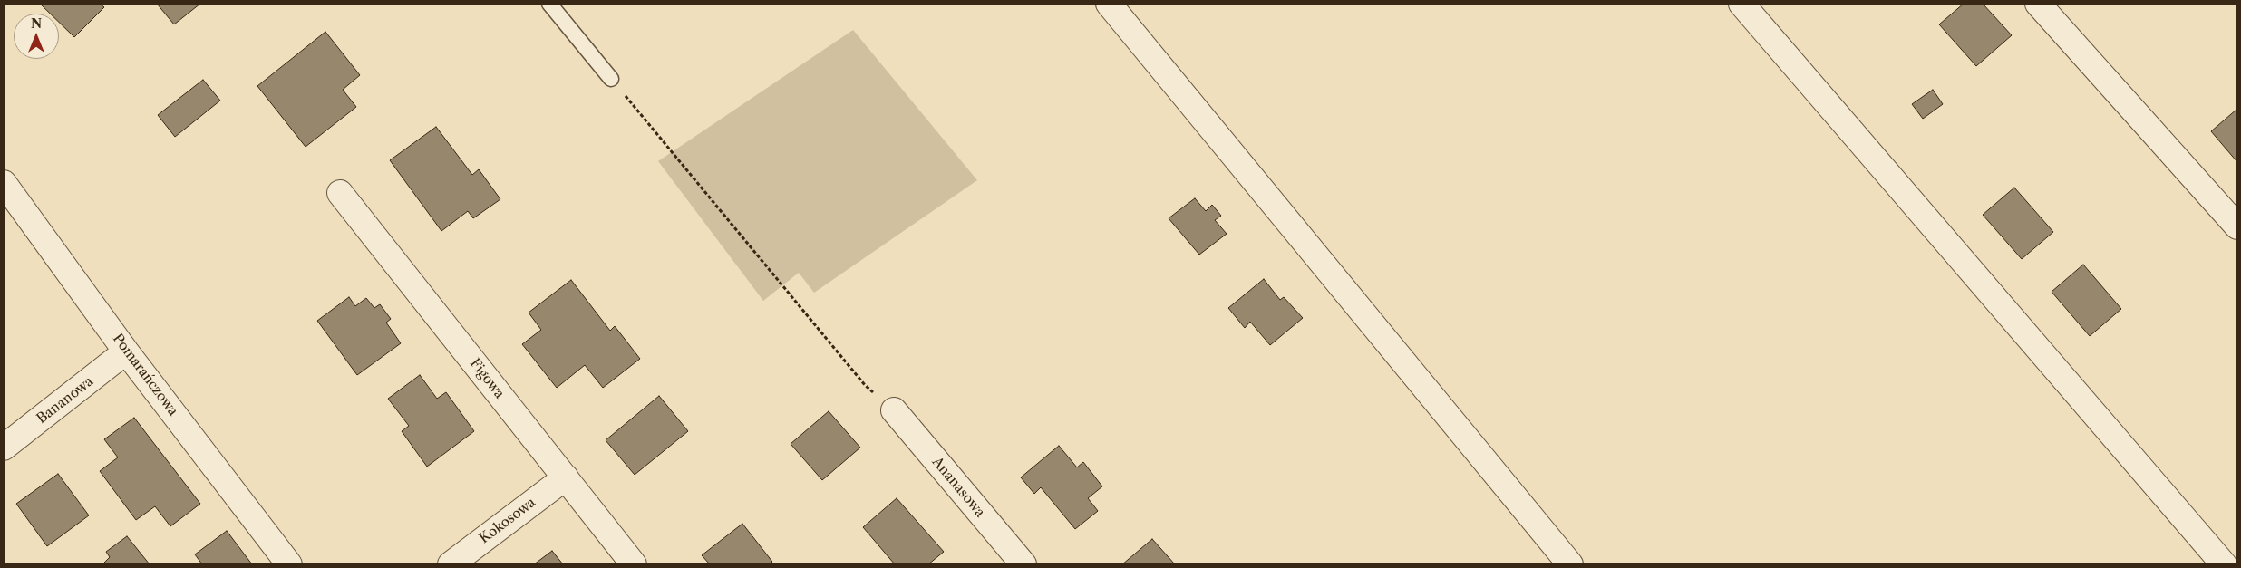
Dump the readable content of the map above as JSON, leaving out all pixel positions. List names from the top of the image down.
{
  "streets": {
    "street": [
      "Pomarańczowa",
      "Figowa",
      "Bananowa",
      "Ananasowa",
      "Kokosowa"
    ]
  },
  "crossings": [
    ["Pomarańczowa", "Bananowa"],
    ["Figowa", "Kokosowa"]
  ],
  "north": "top"
}
